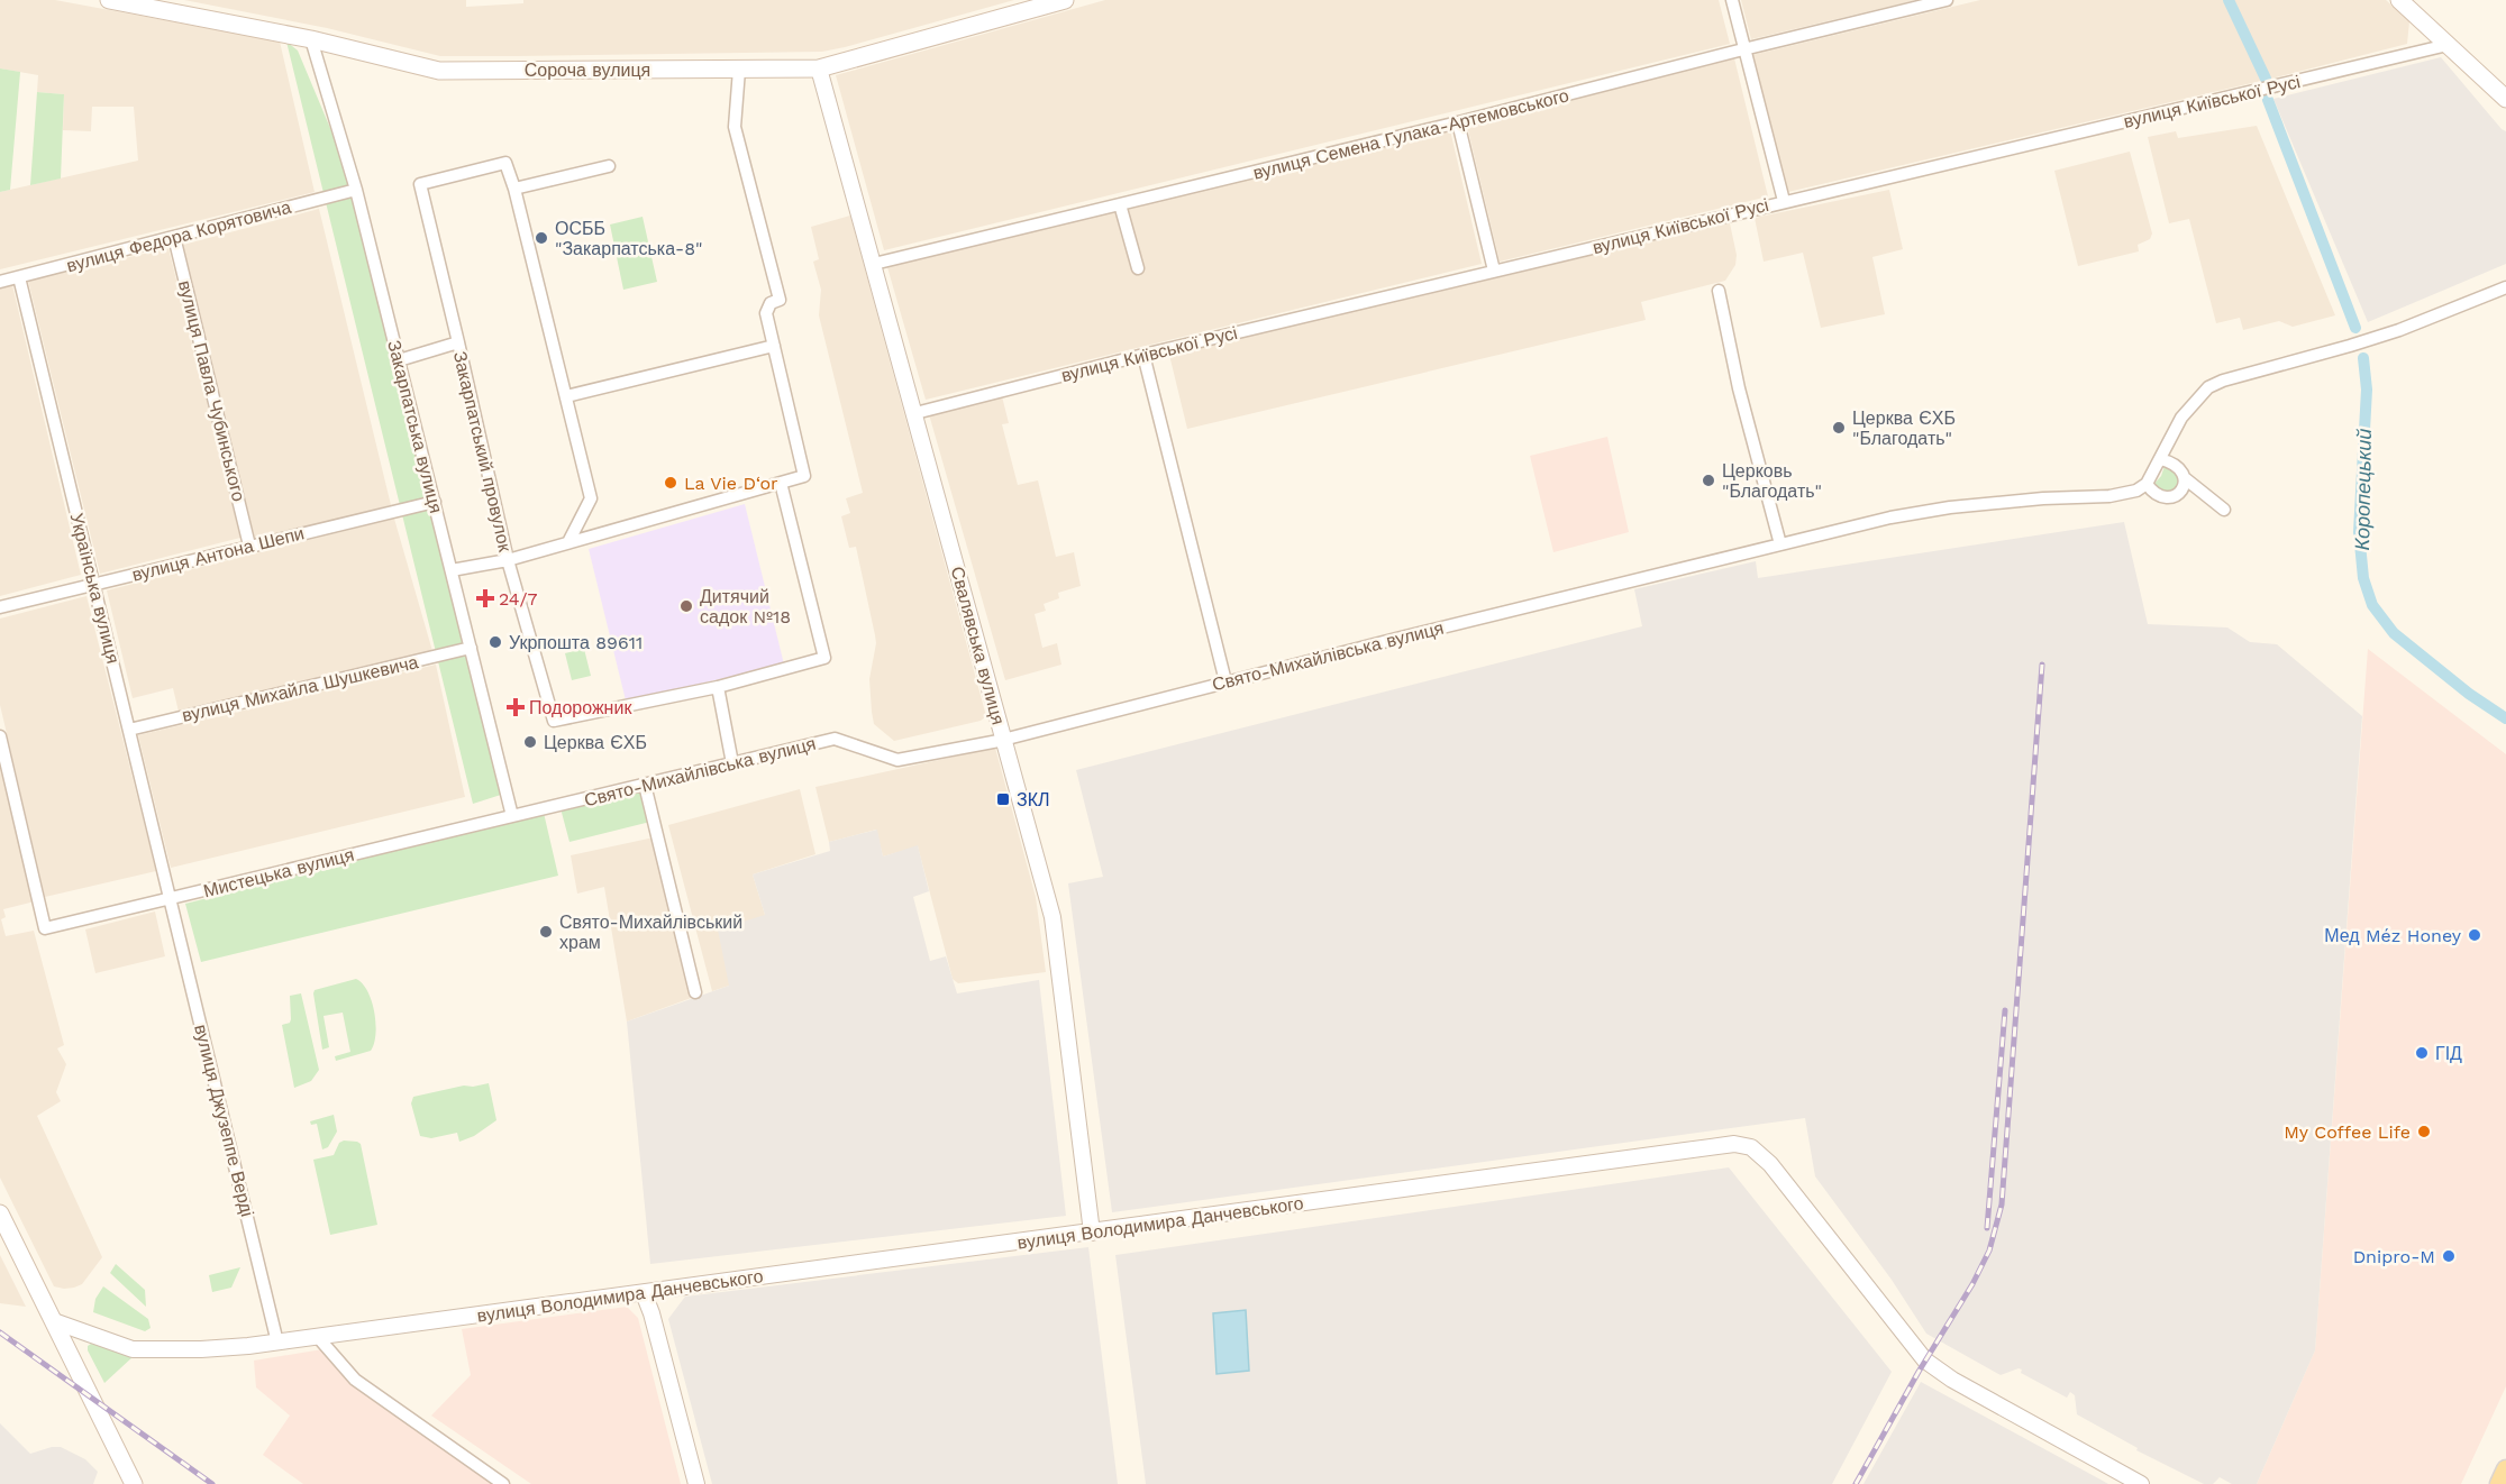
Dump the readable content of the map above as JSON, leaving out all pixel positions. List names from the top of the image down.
{
  "streets": {
    "main road": ["Сороча вулиця"],
    "street": [
      "вулиця Київської Русі",
      "вулиця Семена Гулака-Артемовського",
      "вулиця Федора Корятовича",
      "вулиця Павла Чубинського",
      "Закарпатська вулиця",
      "Закарпатський провулок",
      "вулиця Антона Шепи",
      "Українська вулиця",
      "Свалявська вулиця",
      "Свято-Михайлівська вулиця",
      "вулиця Михайла Шушкевича",
      "Мистецька вулиця",
      "вулиця Джузеппе Верді",
      "вулиця Володимира Данчевського"
    ]
  },
  "crossings": [
    ["Сороча вулиця", "Закарпатська вулиця"],
    ["Сороча вулиця", "Закарпатський провулок"],
    ["Сороча вулиця", "Свалявська вулиця"],
    ["вулиця Київської Русі", "Свалявська вулиця"],
    ["вулиця Семена Гулака-Артемовського", "Свалявська вулиця"],
    ["вулиця Федора Корятовича", "вулиця Павла Чубинського"],
    ["вулиця Федора Корятовича", "Закарпатська вулиця"],
    ["вулиця Федора Корятовича", "Українська вулиця"],
    ["вулиця Павла Чубинського", "вулиця Антона Шепи"],
    ["Закарпатська вулиця", "Закарпатський провулок"],
    ["Закарпатська вулиця", "вулиця Антона Шепи"],
    ["Закарпатська вулиця", "Свято-Михайлівська вулиця"],
    ["Закарпатська вулиця", "вулиця Михайла Шушкевича"],
    ["Закарпатська вулиця", "Мистецька вулиця"],
    ["вулиця Антона Шепи", "Українська вулиця"],
    ["Українська вулиця", "вулиця Михайла Шушкевича"],
    ["Українська вулиця", "Мистецька вулиця"],
    ["Українська вулиця", "вулиця Джузеппе Верді"],
    ["Свалявська вулиця", "Свято-Михайлівська вулиця"],
    ["Свалявська вулиця", "вулиця Володимира Данчевського"],
    ["Свято-Михайлівська вулиця", "Мистецька вулиця"],
    ["Мистецька вулиця", "вулиця Джузеппе Верді"],
    ["вулиця Джузеппе Верді", "вулиця Володимира Данчевського"]
  ],
  "water": ["Коропецький"],
  "places": {
    "other": [
      "ОСББ \"Закарпатська-8\"",
      "Церква ЄХБ \"Благодать\"",
      "Церковь \"Благодать\"",
      "La Vie D‘or",
      "Дитячий садок №18",
      "Укрпошта 89611",
      "Церква ЄХБ",
      "Свято-Михайлівський храм",
      "Мед Méz Honey",
      "ГІД",
      "My Coffee Life",
      "Dnipro-M"
    ],
    "health": ["24/7", "Подорожник"],
    "transit": ["ЗКЛ"]
  }
}
